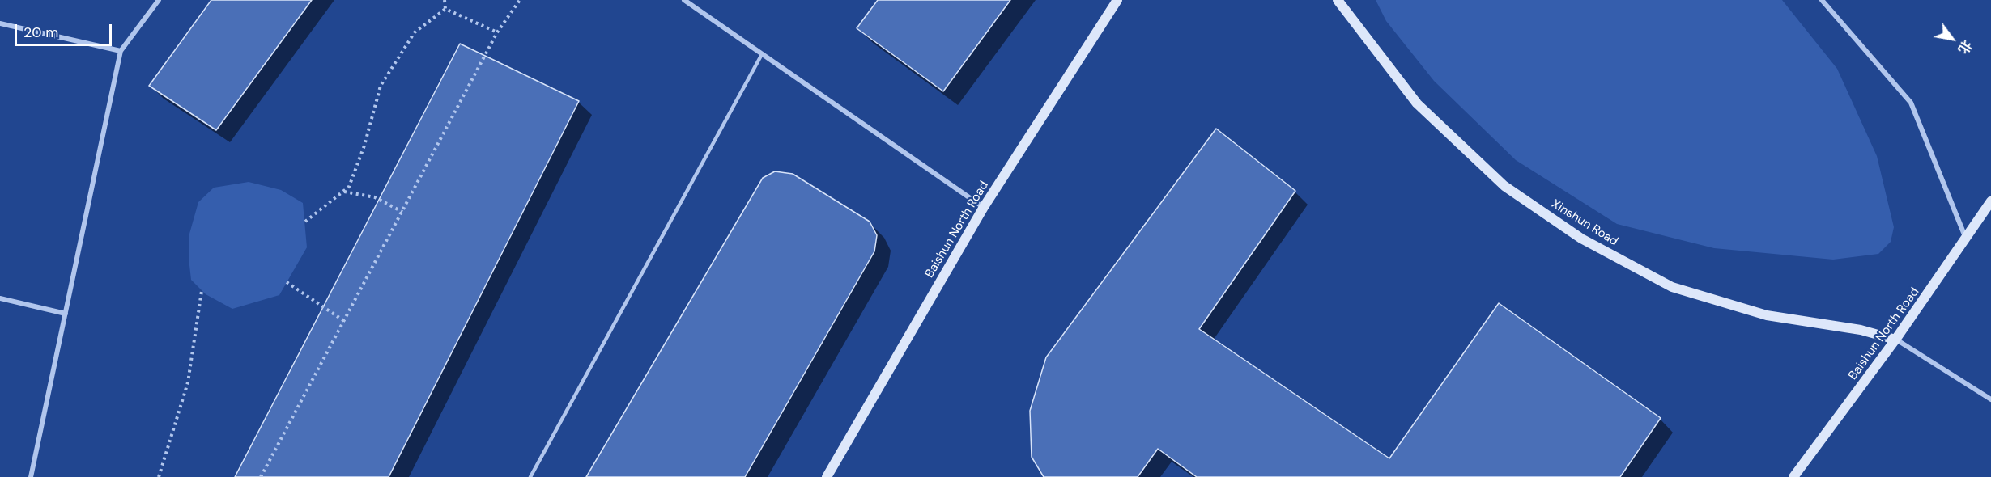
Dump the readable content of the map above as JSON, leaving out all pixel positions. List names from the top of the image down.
{
  "streets": {
    "street": ["Xinshun Road", "Baishun North Road"]
  },
  "crossings": [
    ["Xinshun Road", "Baishun North Road"]
  ],
  "scale_bar": "20 m",
  "north": "bottom right"
}
